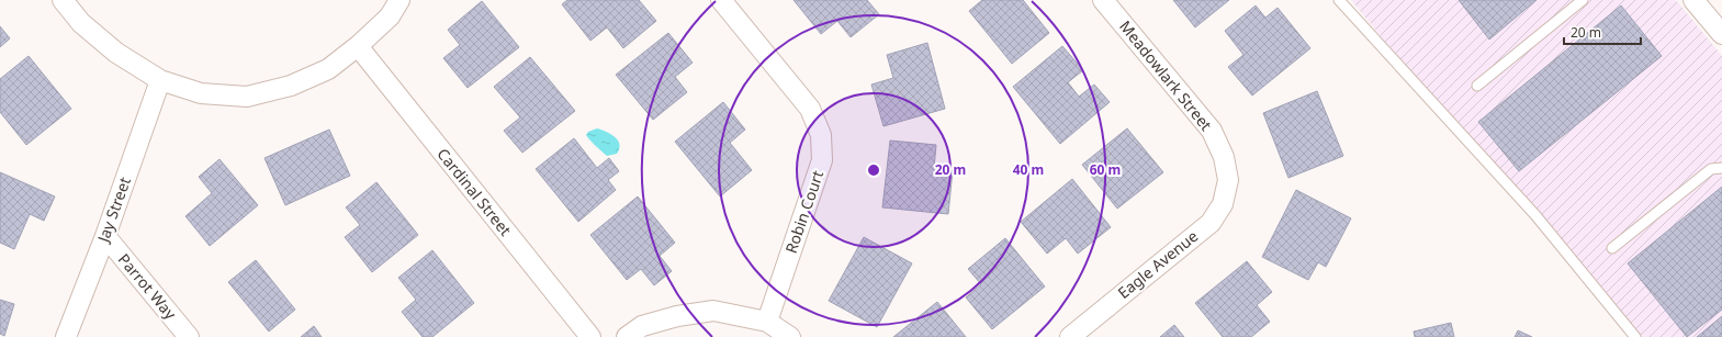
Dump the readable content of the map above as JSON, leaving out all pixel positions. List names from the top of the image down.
{
  "streets": {
    "street": [
      "Meadowlark Street",
      "Cardinal Street",
      "Jay Street",
      "Robin Court",
      "Eagle Avenue",
      "Parrot Way"
    ]
  },
  "crossings": [
    ["Meadowlark Street", "Eagle Avenue"],
    ["Jay Street", "Parrot Way"]
  ],
  "scale_bar": "20 m",
  "rings": ["20 m", "40 m", "60 m"]
}
